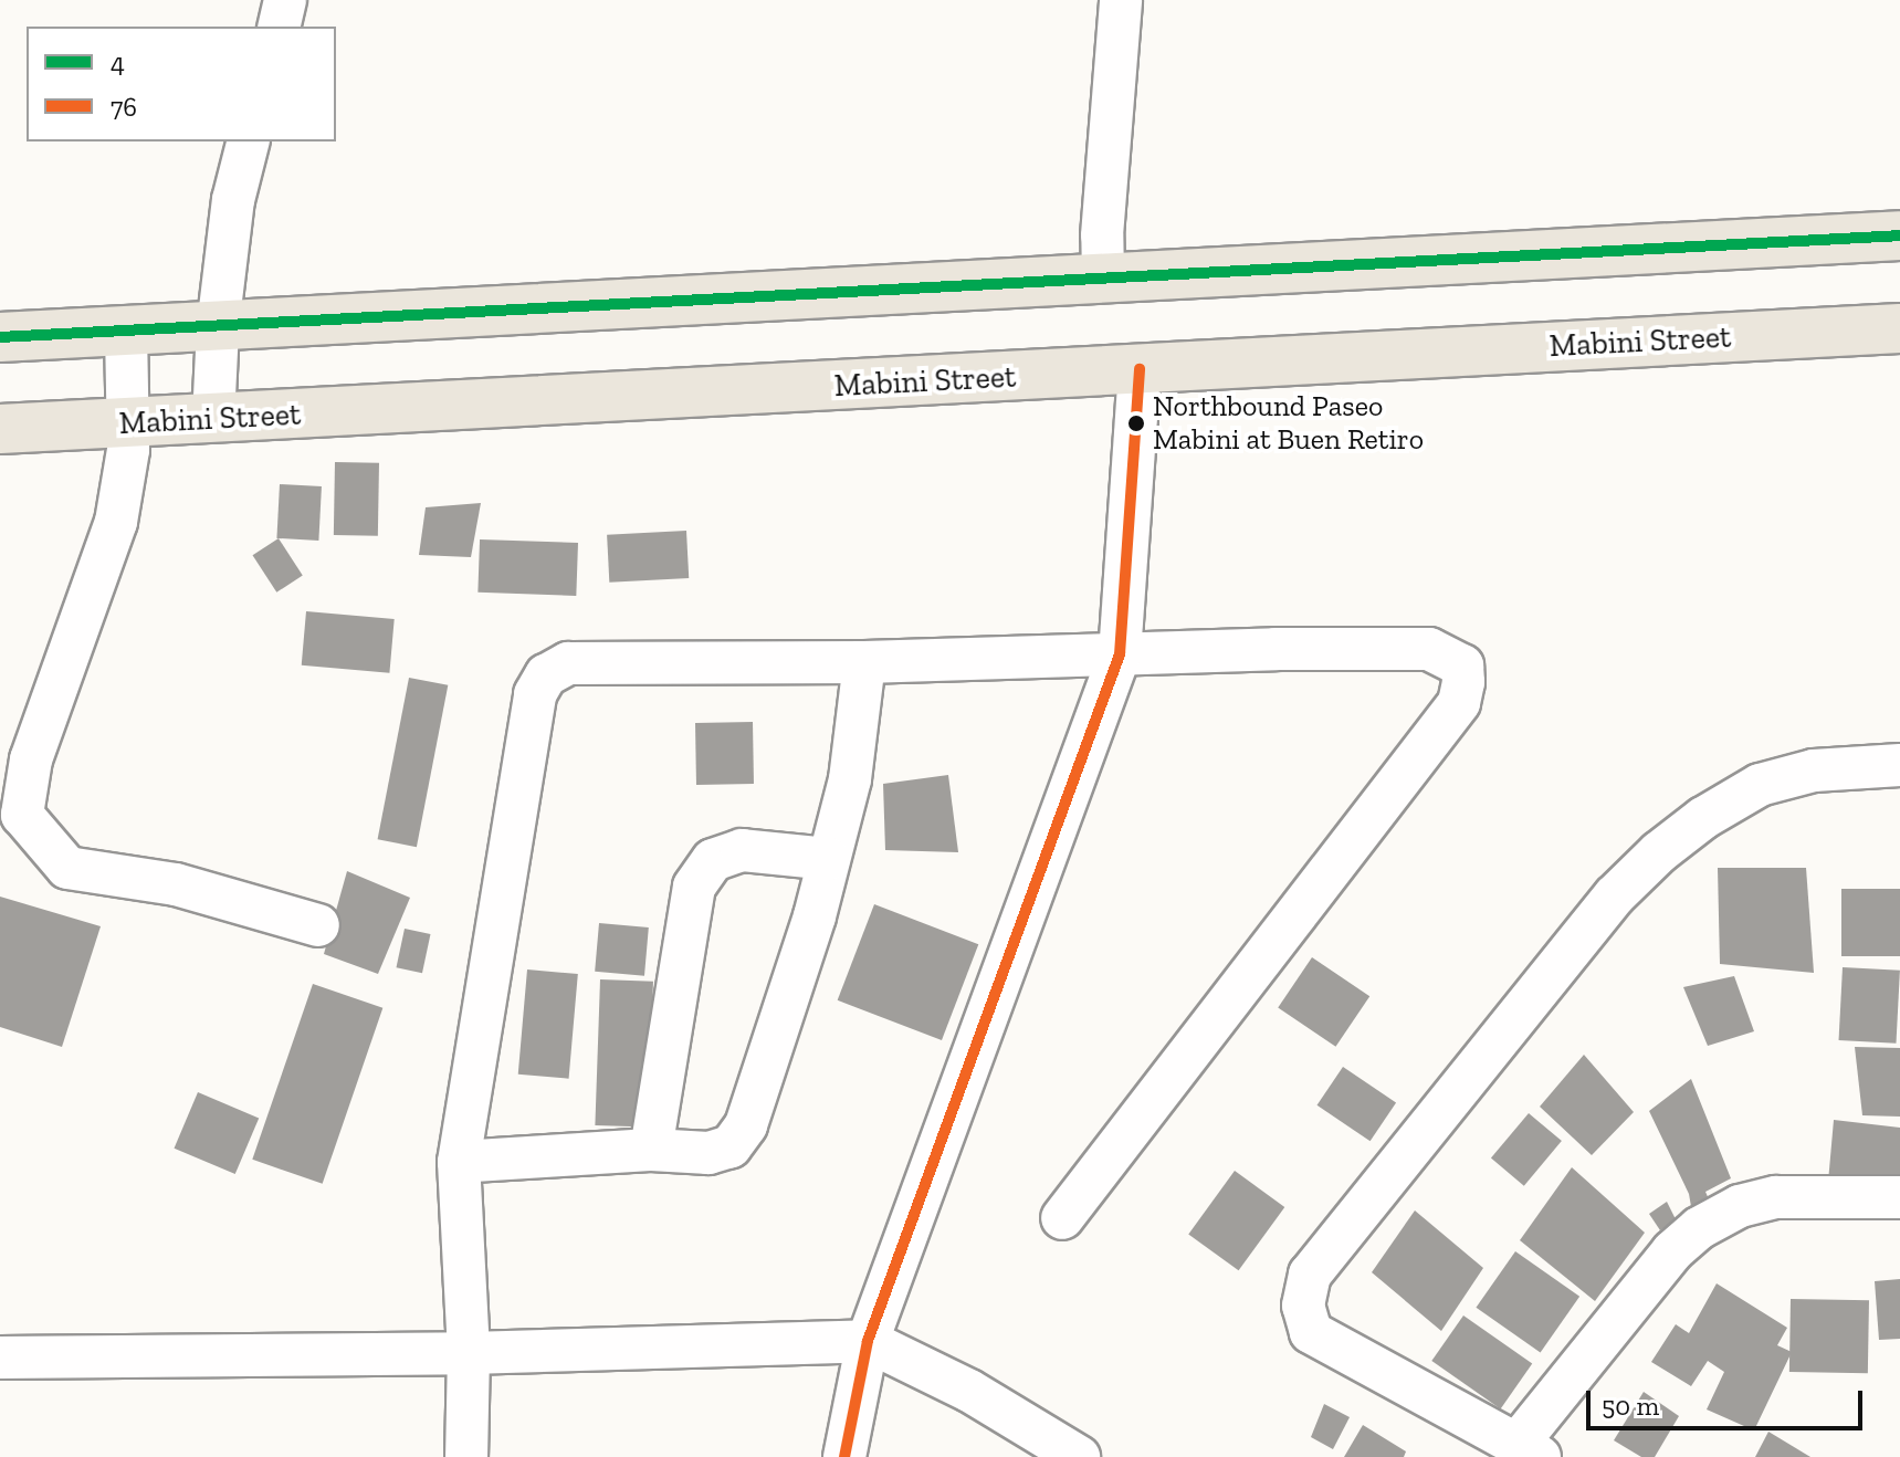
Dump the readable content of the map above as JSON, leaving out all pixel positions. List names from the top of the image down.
{
  "streets": {
    "main road": ["Mabini Street"]
  },
  "places": ["Northbound Paseo Mabini at Buen Retiro"],
  "lines": ["transit line 4", "transit line 76"],
  "legend": ["4", "76"],
  "scale_bar": "50 m"
}
